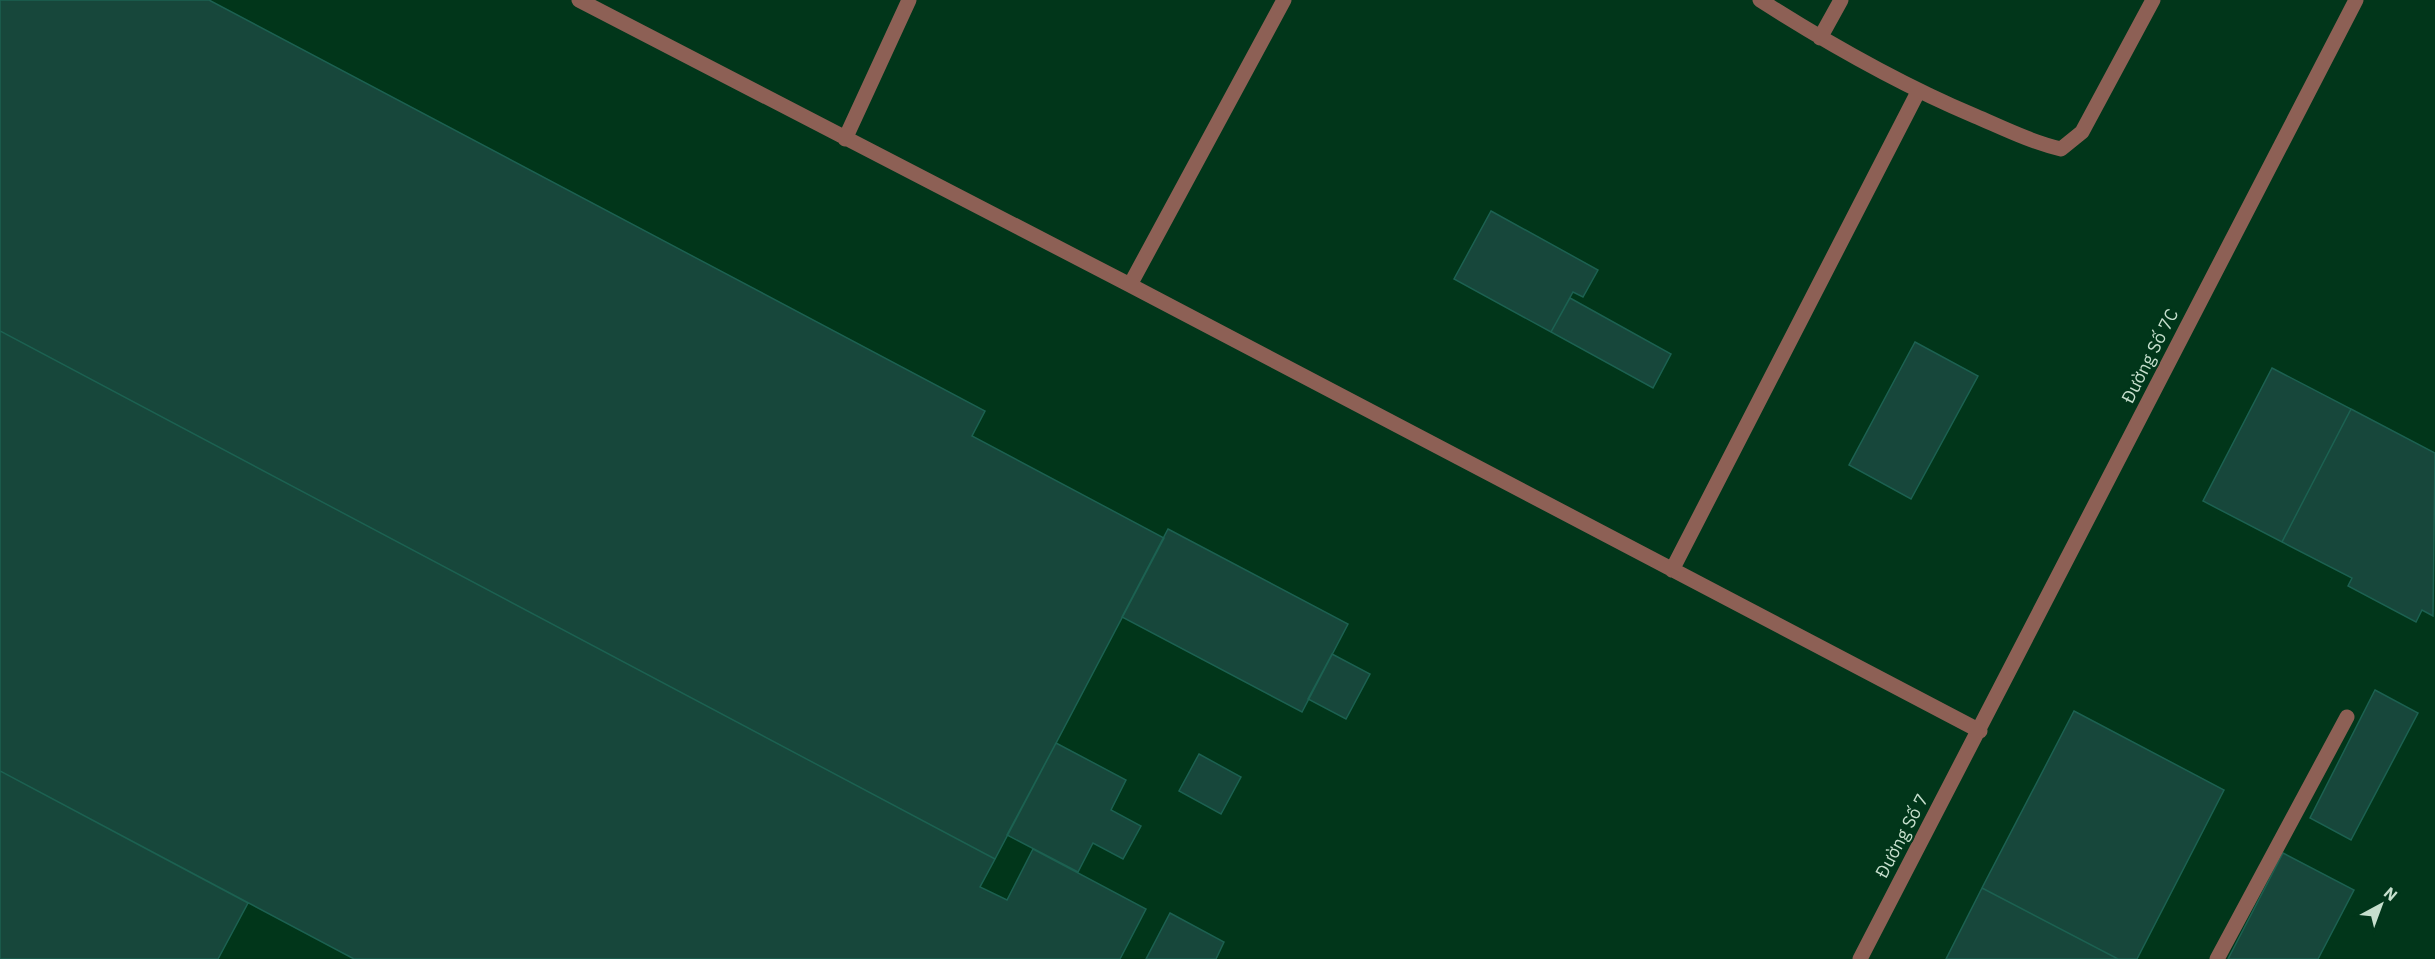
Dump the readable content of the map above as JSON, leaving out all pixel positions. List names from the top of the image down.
{
  "streets": {
    "street": ["Đường Số 7C", "Đường Số 7"]
  },
  "crossings": [
    ["Đường Số 7C", "Đường Số 7"]
  ],
  "north": "top right"
}
